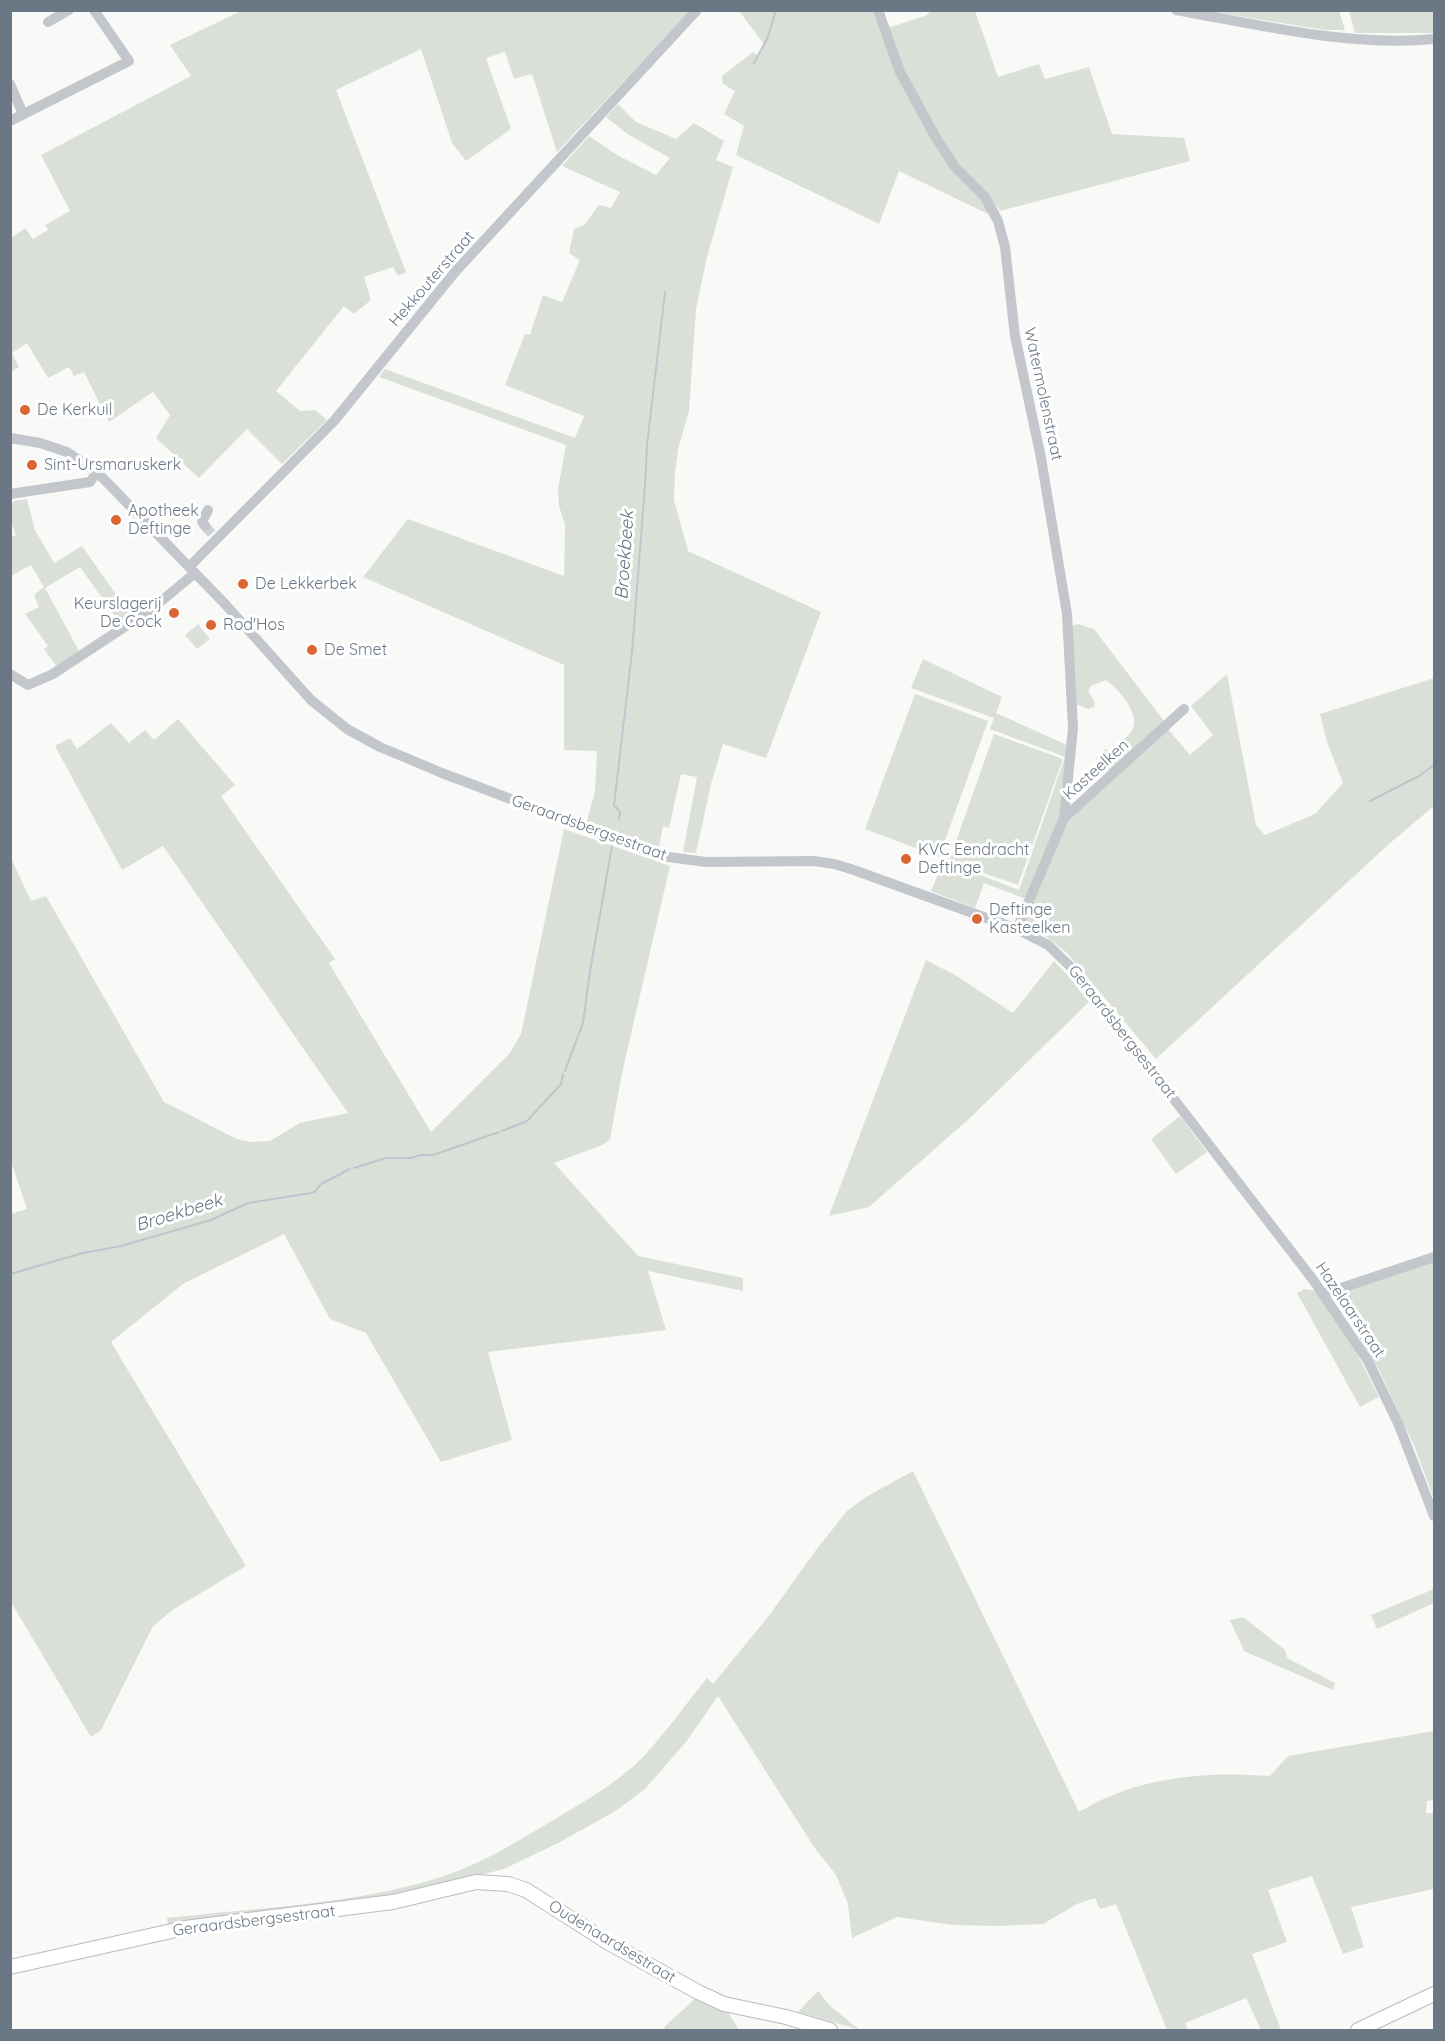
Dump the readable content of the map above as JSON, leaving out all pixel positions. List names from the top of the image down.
{
  "streets": {
    "main road": ["Geraardsbergsestraat", "Oudenaardsestraat"],
    "street": [
      "Hekkouterstraat",
      "Watermolenstraat",
      "Kasteelken",
      "Hazelaarstraat"
    ]
  },
  "crossings": [
    ["Hekkouterstraat", "Geraardsbergsestraat"],
    ["Watermolenstraat", "Kasteelken"],
    ["Kasteelken", "Geraardsbergsestraat"],
    ["Geraardsbergsestraat", "Hazelaarstraat"],
    ["Geraardsbergsestraat", "Oudenaardsestraat"]
  ],
  "water": ["Broekbeek"],
  "places": [
    "De Kerkuil",
    "Sint-Ursmaruskerk",
    "Apotheek Deftinge",
    "De Lekkerbek",
    "Keurslagerij De Cock",
    "Rod'Hos",
    "De Smet",
    "KVC Eendracht Deftinge",
    "Deftinge Kasteelken"
  ]
}
